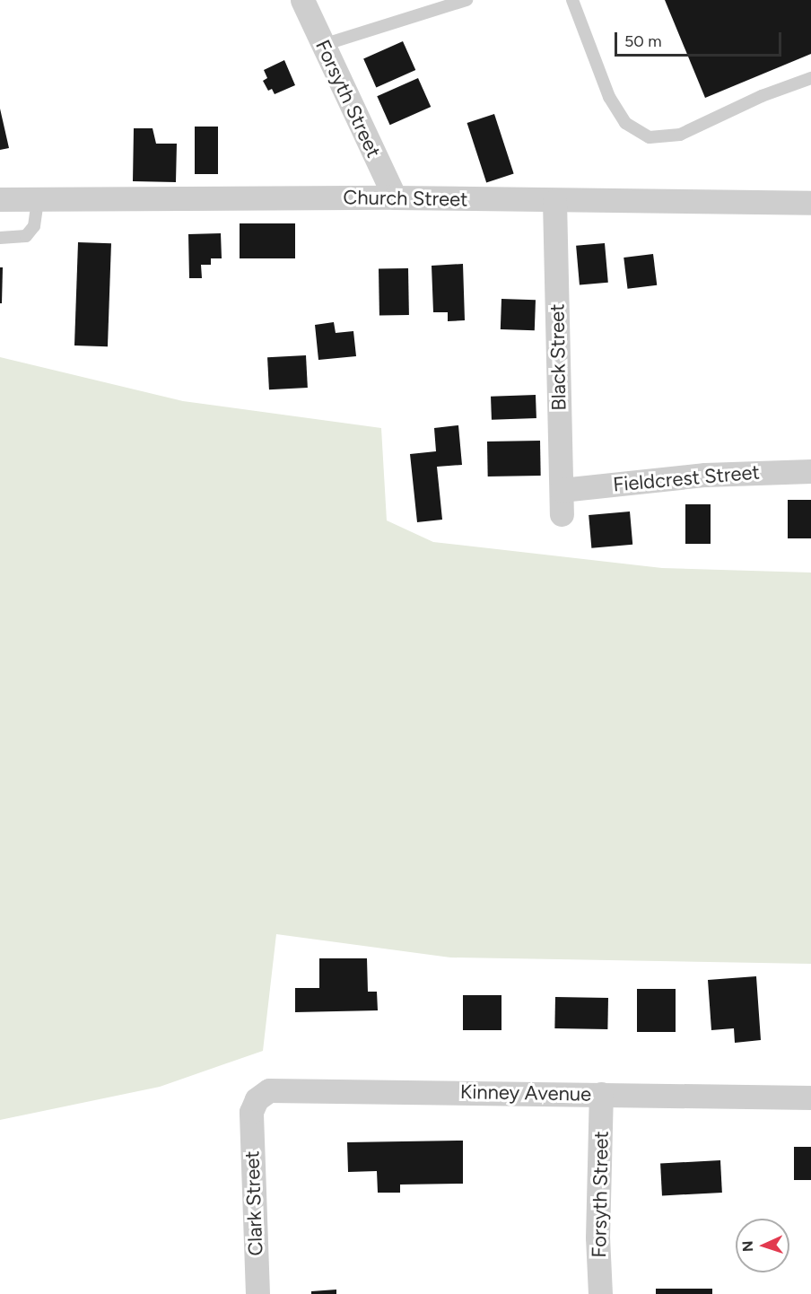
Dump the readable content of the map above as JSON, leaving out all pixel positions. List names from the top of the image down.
{
  "streets": {
    "street": [
      "Forsyth Street",
      "Church Street",
      "Black Street",
      "Fieldcrest Street",
      "Kinney Avenue",
      "Clark Street"
    ]
  },
  "crossings": [
    ["Forsyth Street", "Church Street"],
    ["Forsyth Street", "Kinney Avenue"],
    ["Church Street", "Black Street"],
    ["Black Street", "Fieldcrest Street"],
    ["Kinney Avenue", "Clark Street"]
  ],
  "scale_bar": "50 m",
  "north": "left"
}
